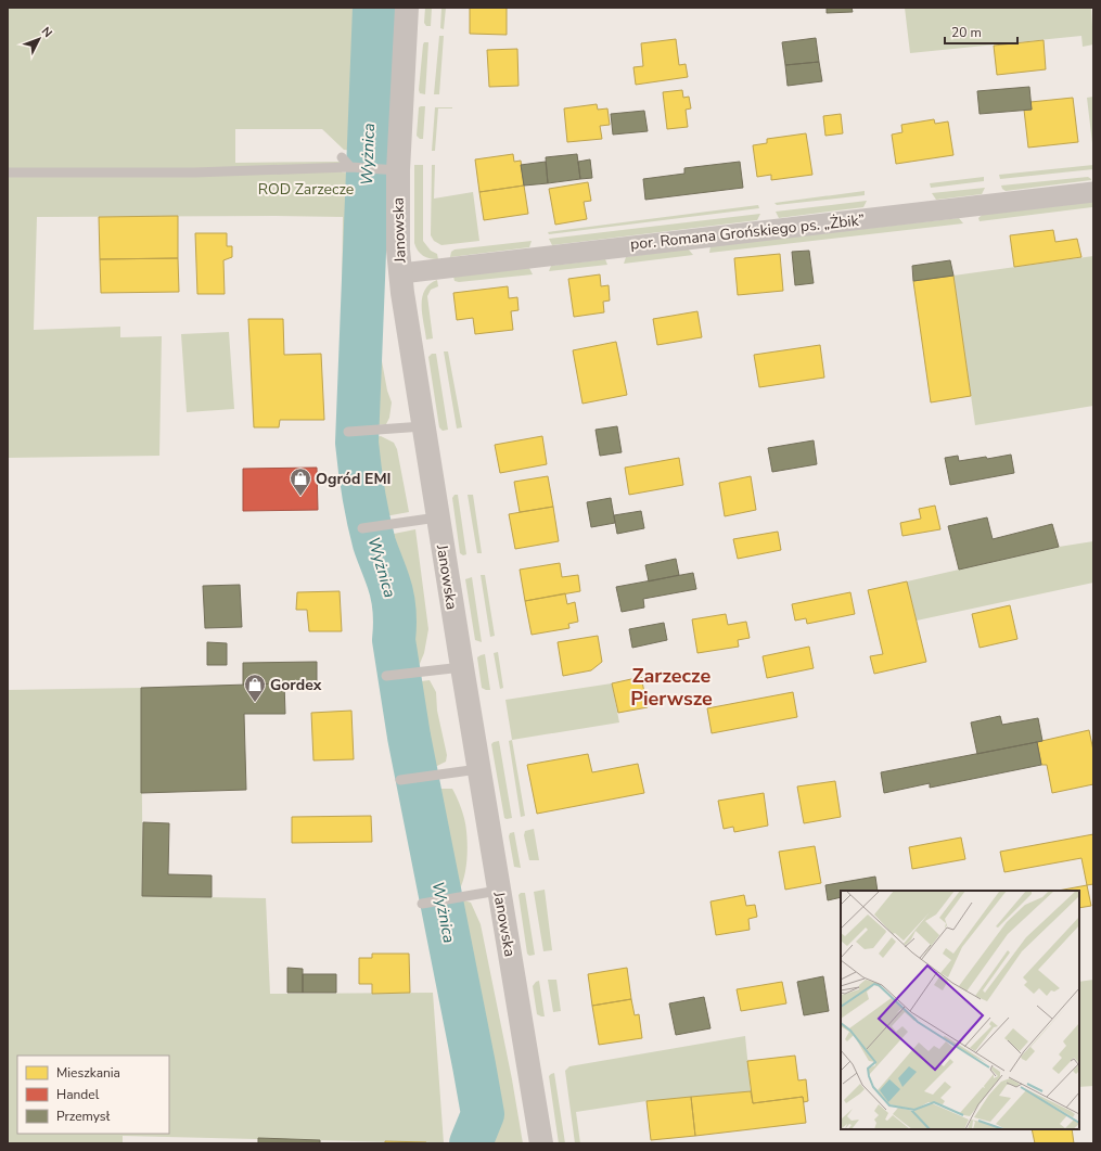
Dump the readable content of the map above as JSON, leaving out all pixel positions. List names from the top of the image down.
{
  "streets": {
    "street": ["Janowska", "por. Romana Grońskiego ps. „Żbik”"]
  },
  "crossings": [
    ["Janowska", "por. Romana Grońskiego ps. „Żbik”"]
  ],
  "districts": ["Zarzecze Pierwsze"],
  "water": ["Wyżnica"],
  "parks": ["ROD Zarzecze"],
  "places": {
    "shop": ["Ogród EMI", "Gordex"]
  },
  "legend": ["Mieszkania", "Handel", "Przemysł"],
  "scale_bar": "20 m",
  "north": "top right"
}
